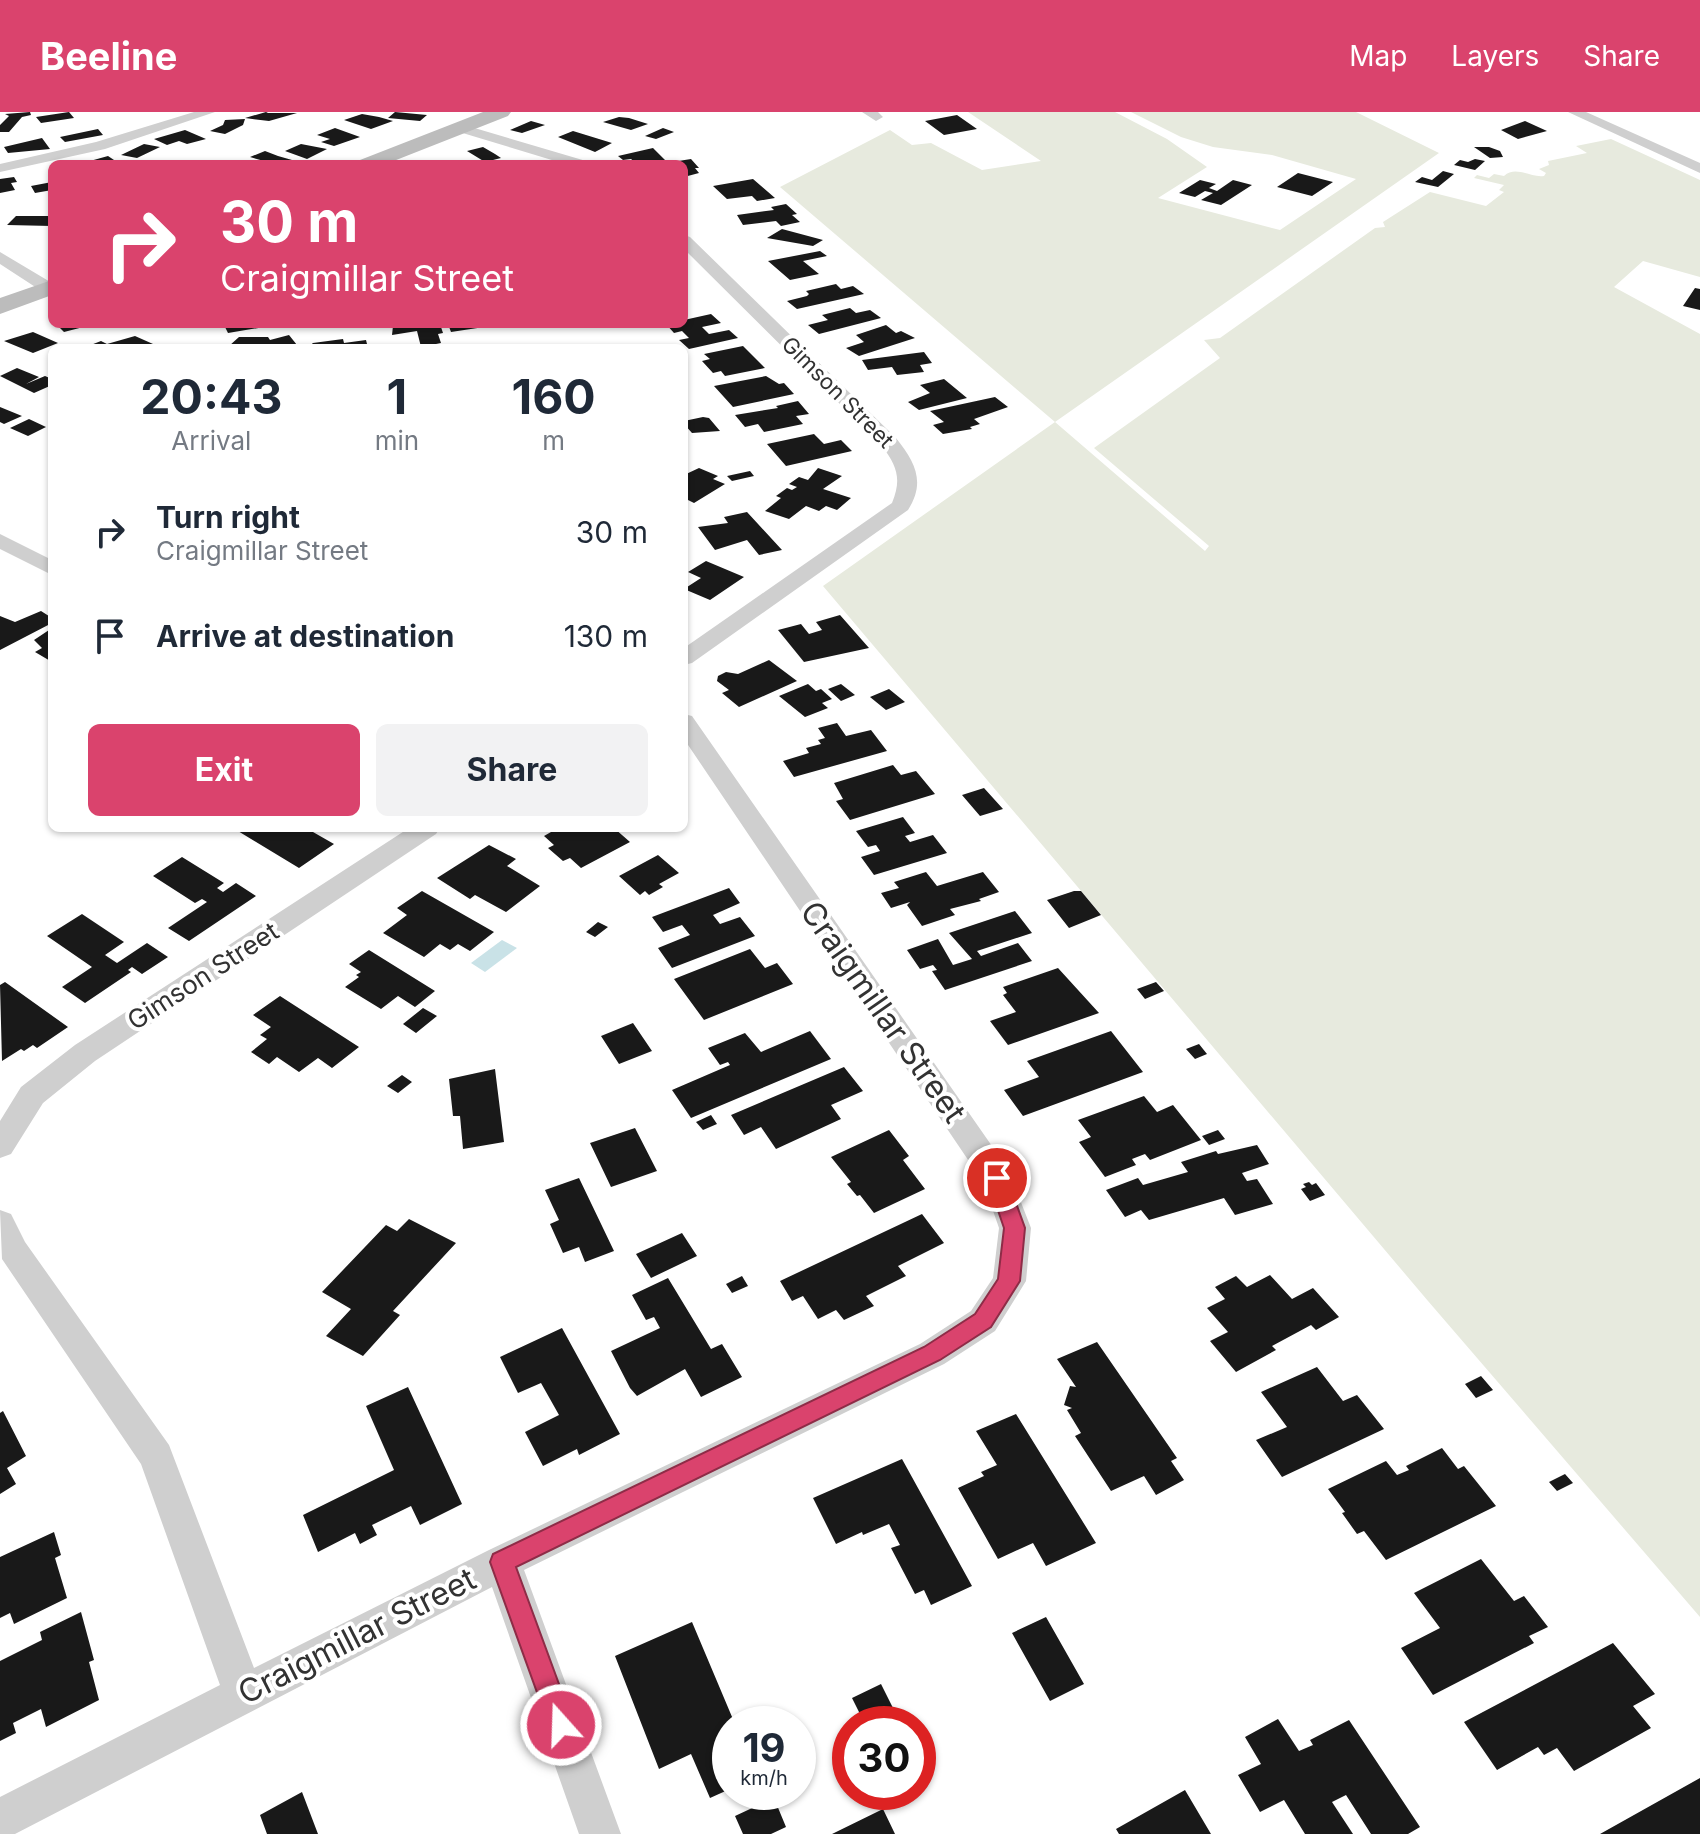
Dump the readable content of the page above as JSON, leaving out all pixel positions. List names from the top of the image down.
{
  "streets": {
    "street": ["Gimson Street", "Craigmillar Street"]
  },
  "page": {
    "header": "Beeline",
    "nav": ["Map", "Layers", "Share"],
    "turn": ["30 m", "Craigmillar Street"],
    "eta": [
      "20:43",
      "Arrival",
      "1",
      "min",
      "160",
      "m"
    ],
    "list": [
      {
        "name": "Turn right",
        "note": "Craigmillar Street",
        "value": "30 m"
      },
      {
        "name": "Arrive at destination",
        "value": "130 m"
      }
    ],
    "buttons": ["Exit", "Share"],
    "speed": "19 km/h",
    "limit": "30"
  }
}
